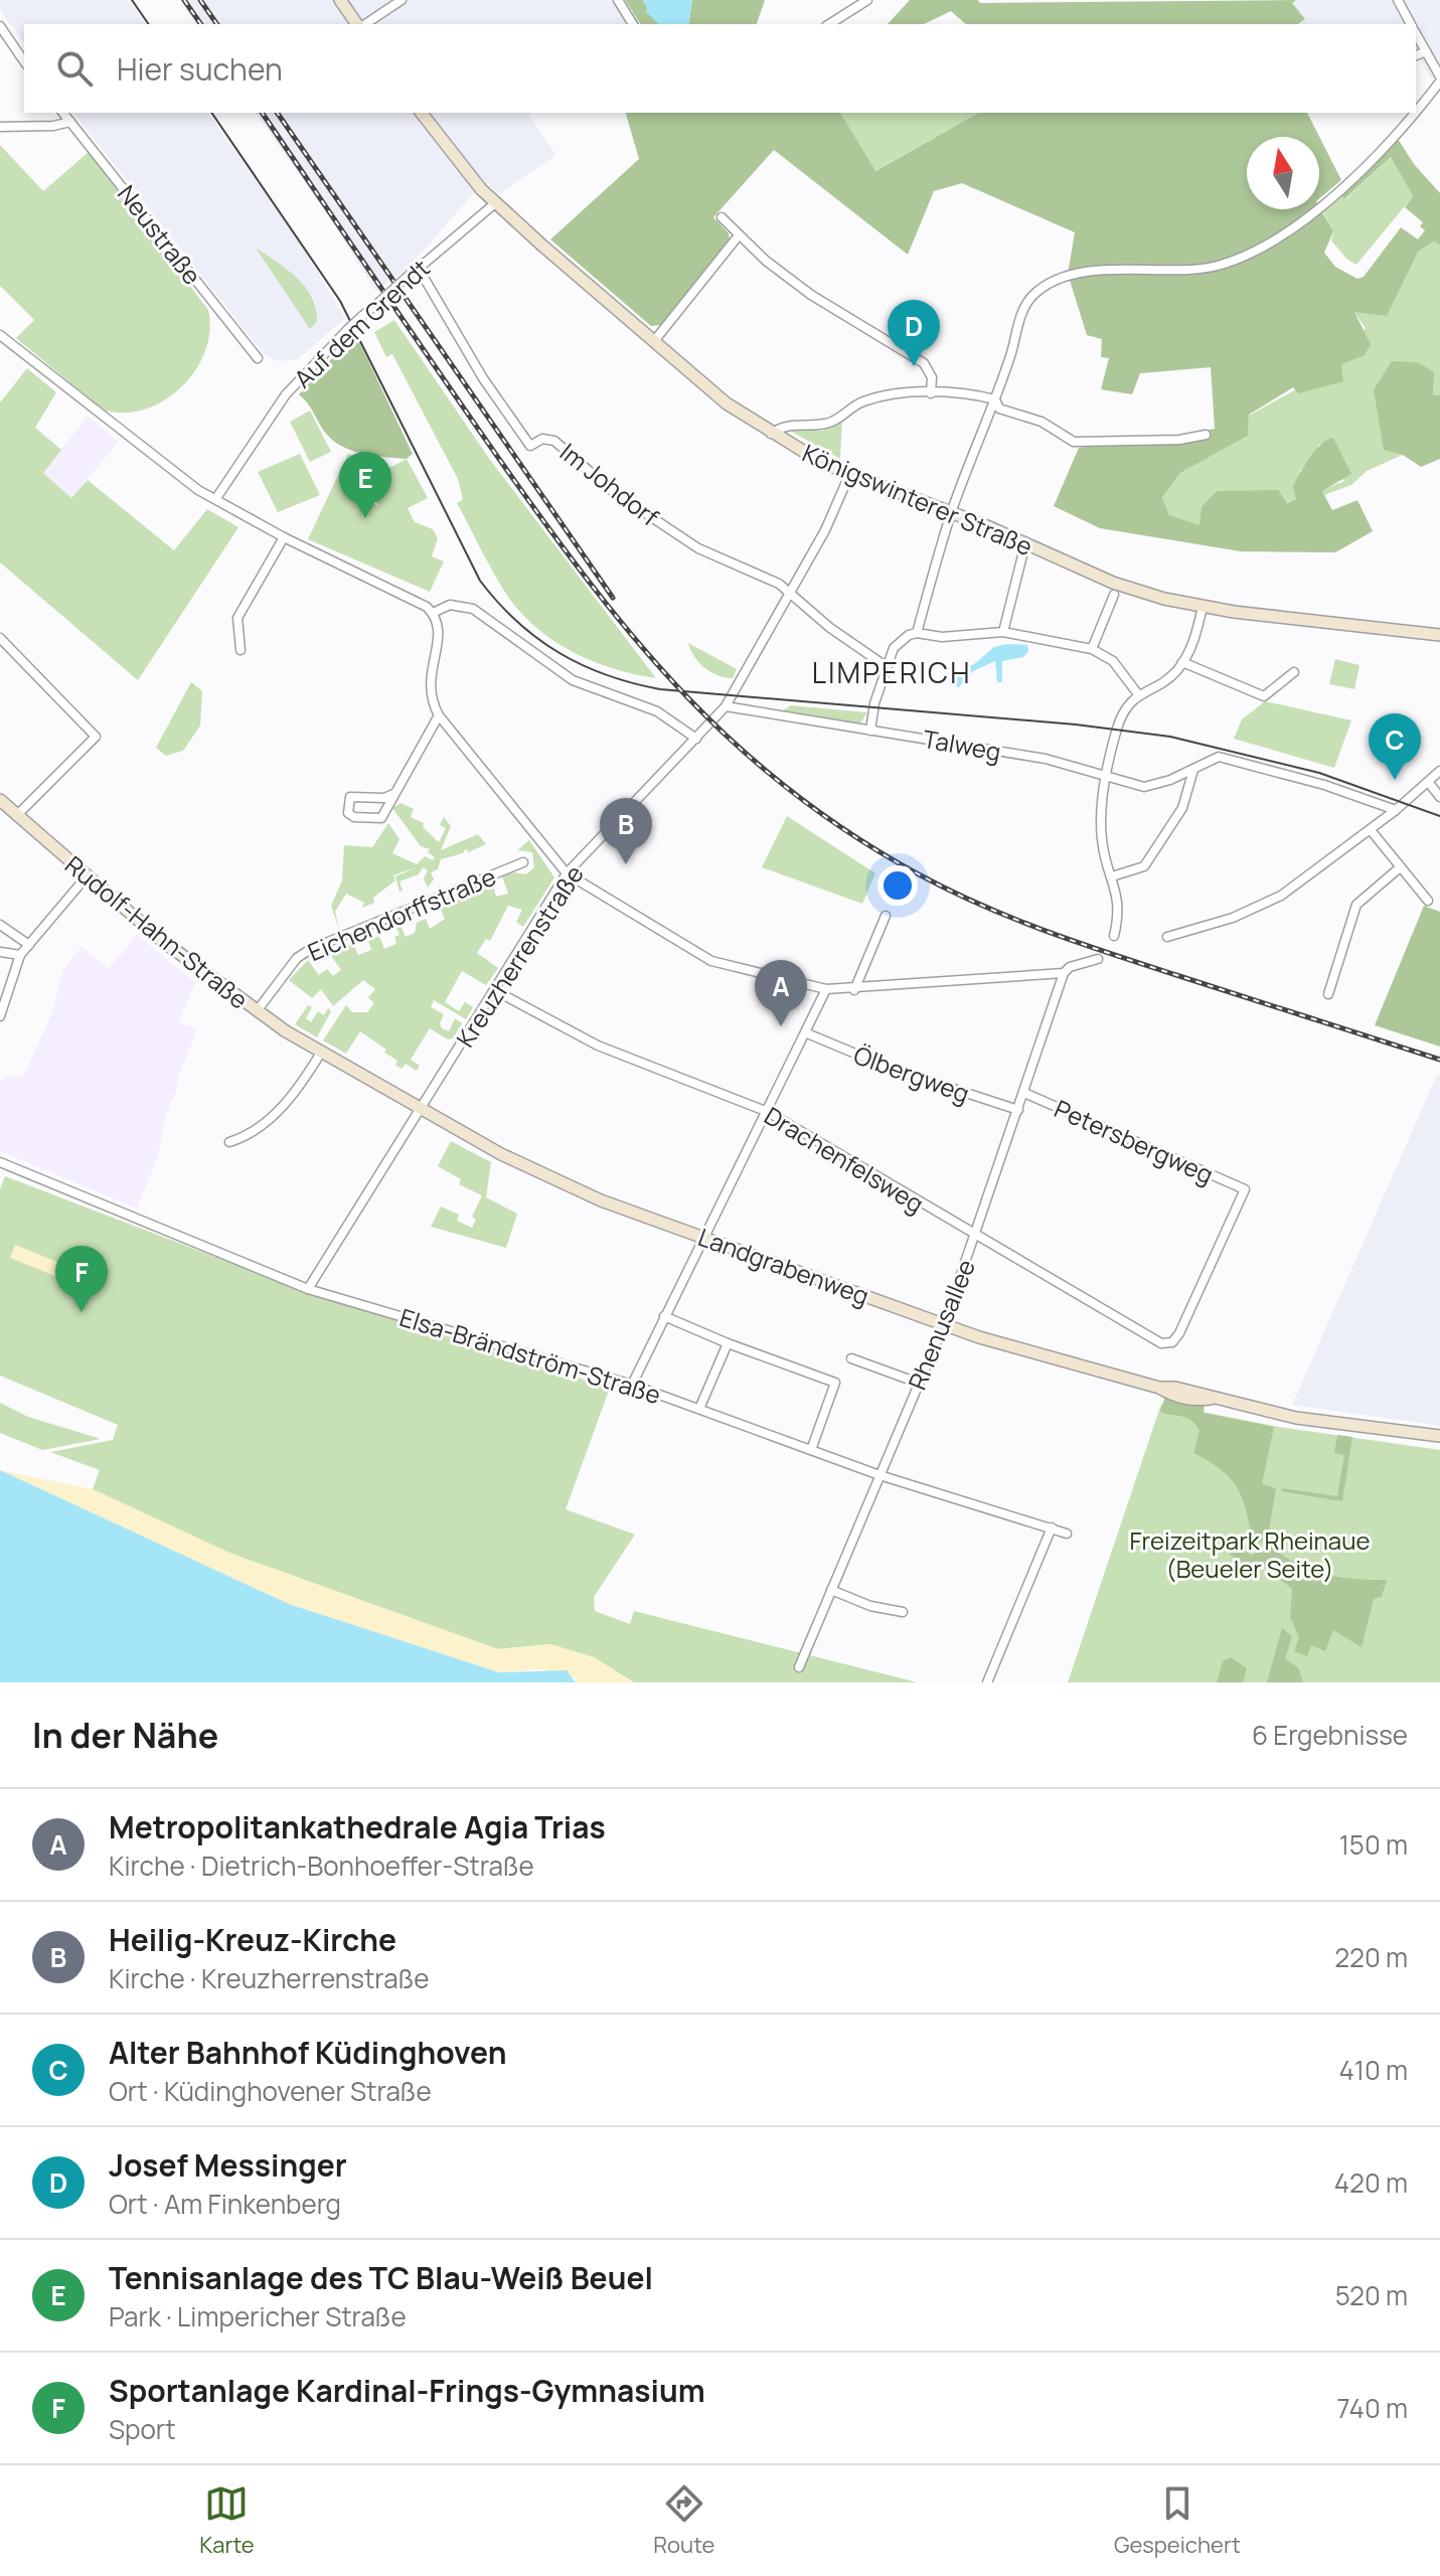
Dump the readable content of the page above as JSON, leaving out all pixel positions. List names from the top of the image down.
{
  "streets": {
    "street": [
      "Neustraße",
      "Auf dem Grendt",
      "Im Johdorf",
      "Königswinterer Straße",
      "Talweg",
      "Eichendorffstraße",
      "Rudolf-Hahn-Straße",
      "Kreuzherrenstraße",
      "Ölbergweg",
      "Petersbergweg",
      "Drachenfelsweg",
      "Landgrabenweg",
      "Rhenusallee",
      "Elsa-Brändström-Straße"
    ]
  },
  "crossings": [
    ["Auf dem Grendt", "Im Johdorf"],
    ["Auf dem Grendt", "Königswinterer Straße"],
    ["Im Johdorf", "Kreuzherrenstraße"],
    ["Königswinterer Straße", "Kreuzherrenstraße"],
    ["Talweg", "Kreuzherrenstraße"],
    ["Eichendorffstraße", "Rudolf-Hahn-Straße"],
    ["Rudolf-Hahn-Straße", "Kreuzherrenstraße"],
    ["Rudolf-Hahn-Straße", "Landgrabenweg"],
    ["Kreuzherrenstraße", "Drachenfelsweg"],
    ["Kreuzherrenstraße", "Landgrabenweg"],
    ["Kreuzherrenstraße", "Elsa-Brändström-Straße"],
    ["Ölbergweg", "Rhenusallee"],
    ["Petersbergweg", "Drachenfelsweg"],
    ["Petersbergweg", "Rhenusallee"],
    ["Drachenfelsweg", "Rhenusallee"],
    ["Landgrabenweg", "Rhenusallee"],
    ["Rhenusallee", "Elsa-Brändström-Straße"]
  ],
  "districts": ["LIMPERICH"],
  "parks": ["Freizeitpark Rheinaue (Beueler Seite)"],
  "north": "top",
  "page": {
    "search": "Hier suchen",
    "pins": [
      "D",
      "E",
      "C",
      "B",
      "A",
      "F"
    ],
    "heading": ["In der Nähe", "6 Ergebnisse"],
    "list": [
      {
        "mark": "A",
        "name": "Metropolitankathedrale Agia Trias",
        "note": "Kirche · Dietrich-Bonhoeffer-Straße",
        "value": "150 m"
      },
      {
        "mark": "B",
        "name": "Heilig-Kreuz-Kirche",
        "note": "Kirche · Kreuzherrenstraße",
        "value": "220 m"
      },
      {
        "mark": "C",
        "name": "Alter Bahnhof Küdinghoven",
        "note": "Ort · Küdinghovener Straße",
        "value": "410 m"
      },
      {
        "mark": "D",
        "name": "Josef Messinger",
        "note": "Ort · Am Finkenberg",
        "value": "420 m"
      },
      {
        "mark": "E",
        "name": "Tennisanlage des TC Blau-Weiß Beuel",
        "note": "Park · Limpericher Straße",
        "value": "520 m"
      },
      {
        "mark": "F",
        "name": "Sportanlage Kardinal-Frings-Gymnasium",
        "note": "Sport",
        "value": "740 m"
      }
    ],
    "nav": ["Karte", "Route", "Gespeichert"]
  }
}
